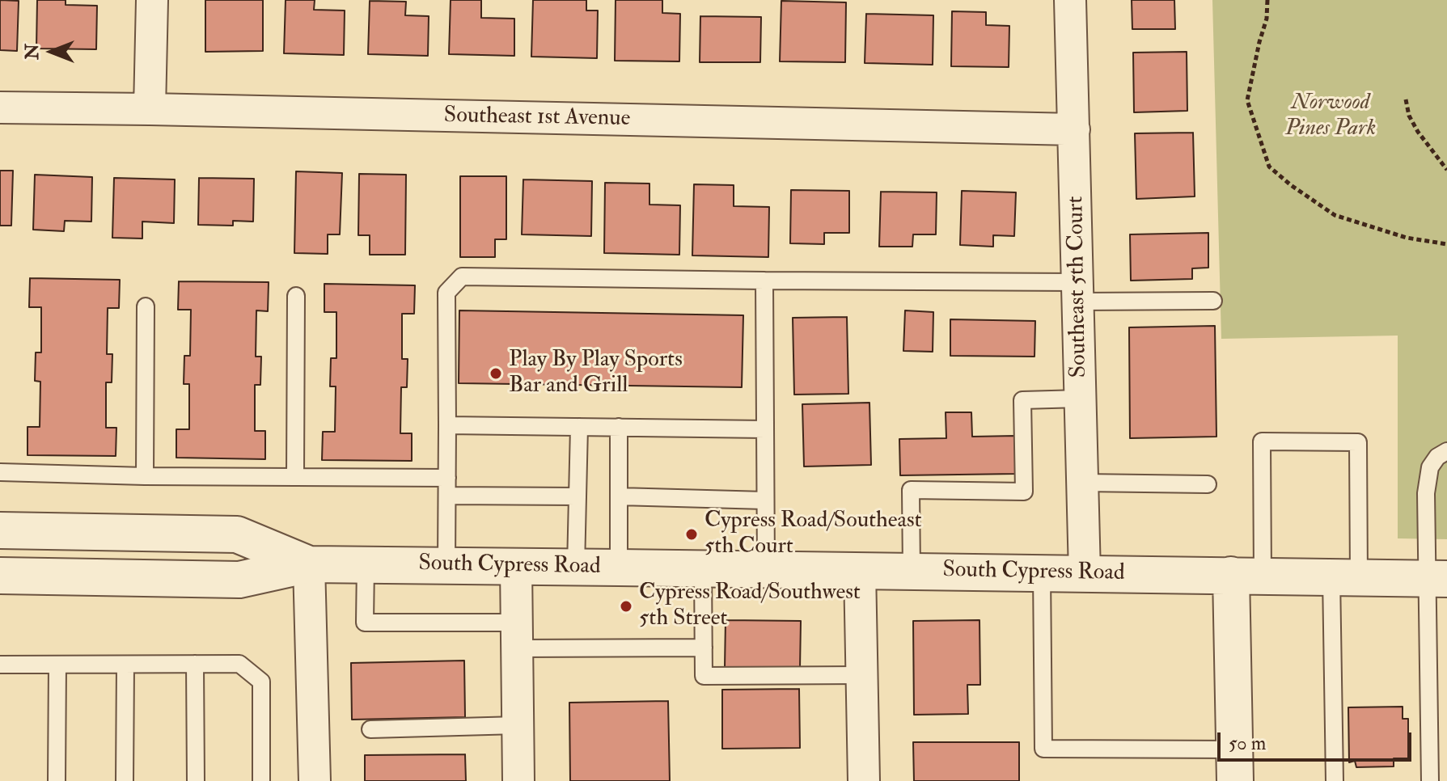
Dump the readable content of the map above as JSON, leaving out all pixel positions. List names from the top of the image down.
{
  "streets": {
    "street": ["Southeast 1st Avenue", "Southeast 5th Court", "South Cypress Road"]
  },
  "crossings": [
    ["Southeast 1st Avenue", "Southeast 5th Court"],
    ["Southeast 5th Court", "South Cypress Road"]
  ],
  "parks": ["Norwood Pines Park"],
  "places": ["Play By Play Sports Bar and Grill", "Cypress Road/Southeast 5th Court", "Cypress Road/Southwest 5th Street"],
  "scale_bar": "50 m",
  "north": "left"
}
